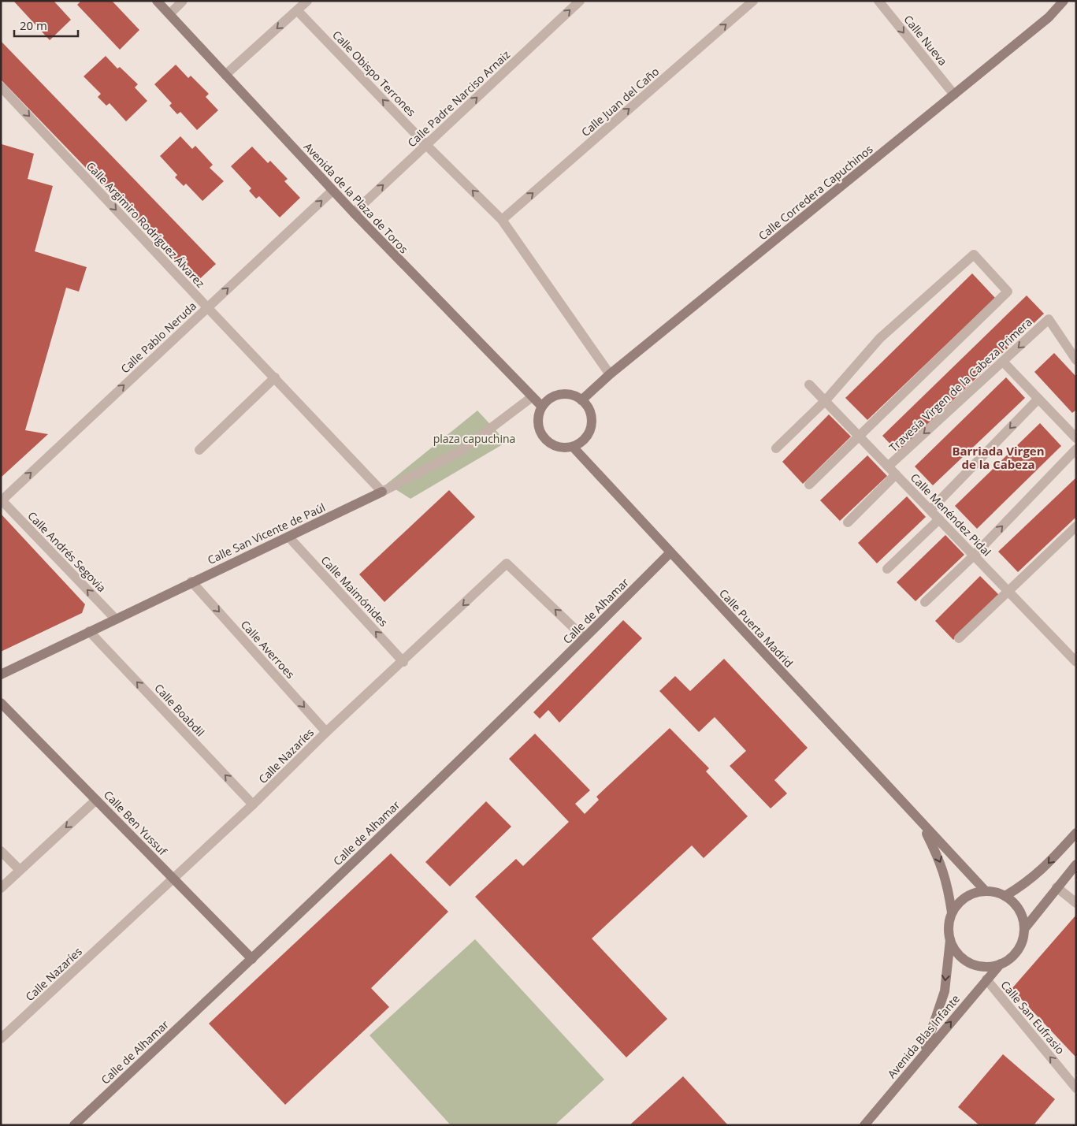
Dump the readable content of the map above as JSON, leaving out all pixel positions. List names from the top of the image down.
{
  "streets": {
    "street": [
      "Calle Nueva",
      "Calle Obispo Terrones",
      "Calle Padre Narciso Arnaiz",
      "Calle Juan del Caño",
      "Calle Corredera Capuchinos",
      "Avenida de la Plaza de Toros",
      "Calle Argimiro Rodríguez Álvarez",
      "Calle Pablo Neruda",
      "Travesía Virgen de la Cabeza Primera",
      "Calle Menéndez Pidal",
      "Calle San Vicente de Paúl",
      "Calle Andrés Segovia",
      "Calle Maimónides",
      "Calle de Alhamar",
      "Calle Puerta Madrid",
      "Calle Averroes",
      "Calle Boabdil",
      "Calle Nazaríes",
      "Calle Ben Yussuf",
      "Calle San Eufrasio",
      "Avenida Blas Infante"
    ]
  },
  "crossings": [
    ["Calle Nueva", "Calle Corredera Capuchinos"],
    ["Calle Obispo Terrones", "Calle Padre Narciso Arnaiz"],
    ["Calle Obispo Terrones", "Calle Juan del Caño"],
    ["Calle Obispo Terrones", "Calle Corredera Capuchinos"],
    ["Calle Padre Narciso Arnaiz", "Avenida de la Plaza de Toros"],
    ["Calle Corredera Capuchinos", "Avenida de la Plaza de Toros"],
    ["Calle Corredera Capuchinos", "Calle Puerta Madrid"],
    ["Avenida de la Plaza de Toros", "Calle Pablo Neruda"],
    ["Avenida de la Plaza de Toros", "Calle San Vicente de Paúl"],
    ["Avenida de la Plaza de Toros", "Calle Puerta Madrid"],
    ["Calle Argimiro Rodríguez Álvarez", "Calle Pablo Neruda"],
    ["Calle Argimiro Rodríguez Álvarez", "Calle San Vicente de Paúl"],
    ["Calle Pablo Neruda", "Calle Andrés Segovia"],
    ["Travesía Virgen de la Cabeza Primera", "Calle Menéndez Pidal"],
    ["Calle San Vicente de Paúl", "Calle Andrés Segovia"],
    ["Calle San Vicente de Paúl", "Calle Maimónides"],
    ["Calle San Vicente de Paúl", "Calle Averroes"],
    ["Calle San Vicente de Paúl", "Calle Boabdil"],
    ["Calle Maimónides", "Calle Nazaríes"],
    ["Calle de Alhamar", "Calle Puerta Madrid"],
    ["Calle de Alhamar", "Calle Nazaríes"],
    ["Calle de Alhamar", "Calle Ben Yussuf"],
    ["Calle Puerta Madrid", "Avenida Blas Infante"],
    ["Calle Averroes", "Calle Nazaríes"],
    ["Calle Boabdil", "Calle Nazaríes"],
    ["Calle Nazaríes", "Calle Ben Yussuf"],
    ["Calle San Eufrasio", "Avenida Blas Infante"]
  ],
  "one_way": [
    "Calle Nueva",
    "Calle Obispo Terrones",
    "Calle Padre Narciso Arnaiz",
    "Calle Juan del Caño",
    "Calle Argimiro Rodríguez Álvarez",
    "Calle Pablo Neruda",
    "Calle Andrés Segovia",
    "Calle Maimónides",
    "Calle Averroes",
    "Calle Boabdil",
    "Calle San Eufrasio",
    "Avenida Blas Infante"
  ],
  "districts": ["Barriada Virgen de la Cabeza"],
  "parks": ["plaza capuchina"],
  "scale_bar": "20 m"
}
